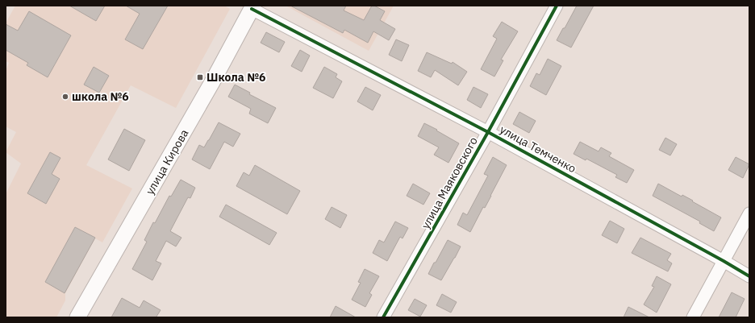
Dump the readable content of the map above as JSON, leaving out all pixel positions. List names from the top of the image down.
{
  "streets": {
    "main road": ["улица Кирова"],
    "street": ["улица Темченко", "улица Маяковского"]
  },
  "crossings": [
    ["улица Темченко", "улица Кирова"],
    ["улица Темченко", "улица Маяковского"]
  ],
  "places": {
    "transit": ["Школа №6"],
    "other": ["школа №6"]
  }
}
